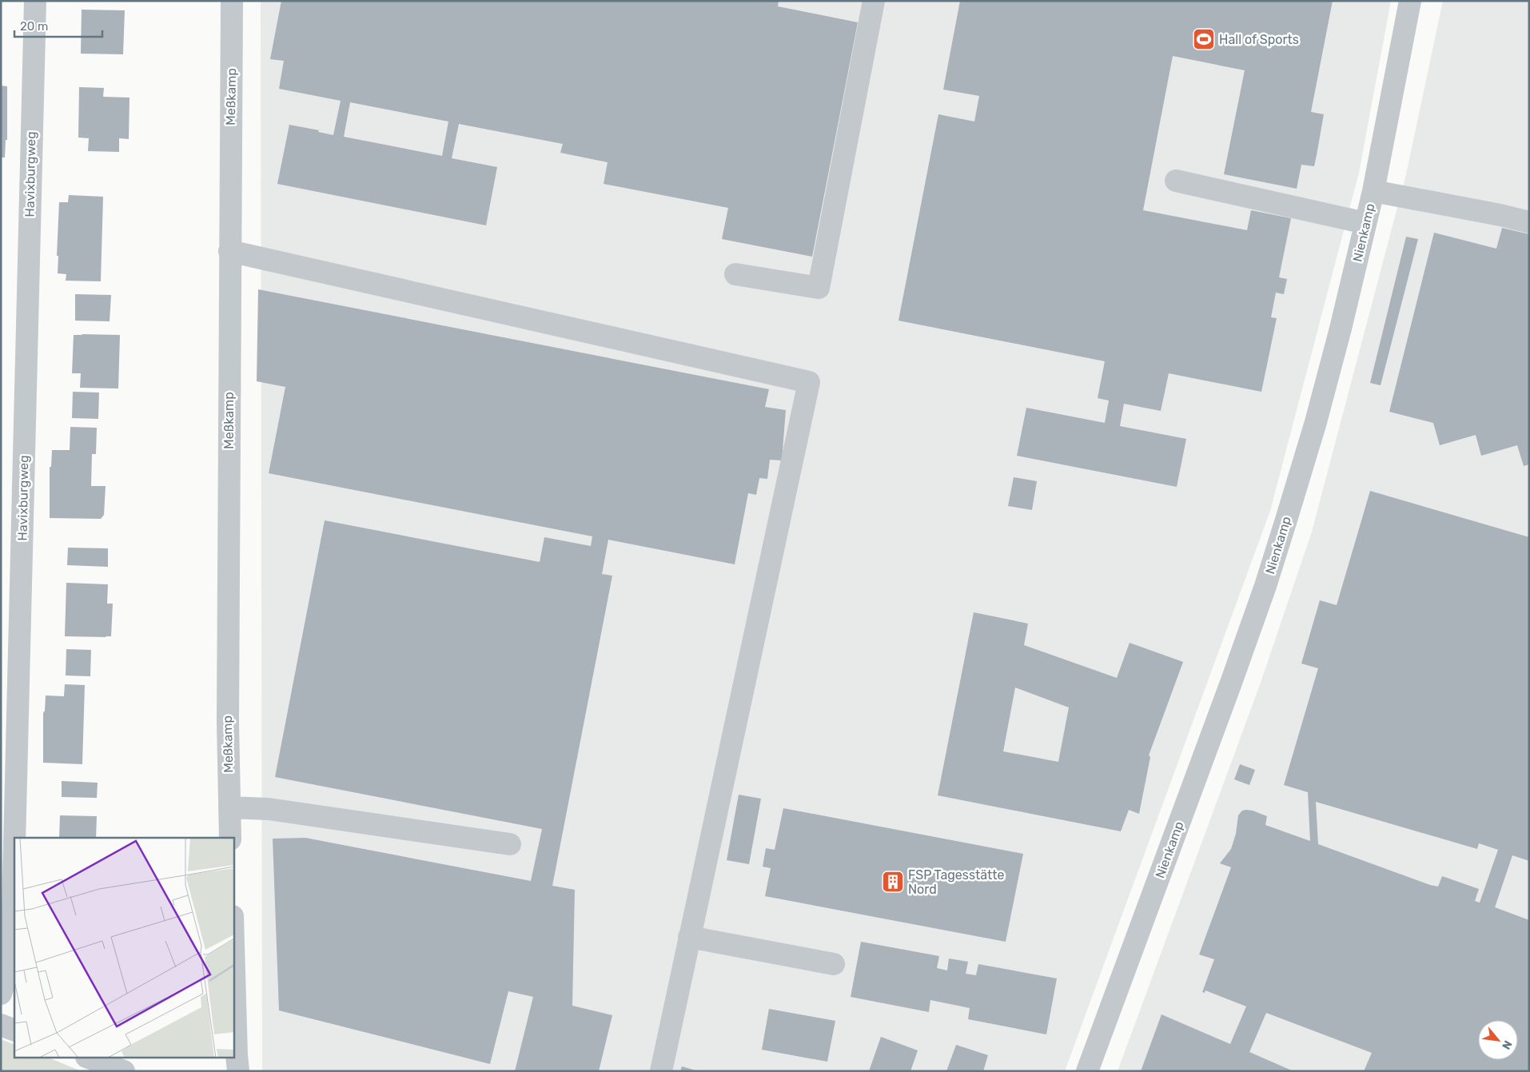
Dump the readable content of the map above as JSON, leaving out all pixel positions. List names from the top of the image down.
{
  "streets": {
    "street": ["Meßkamp", "Havixburgweg", "Nienkamp"]
  },
  "places": {
    "sports": ["Hall of Sports"],
    "building": ["FSP Tagesstätte Nord"]
  },
  "scale_bar": "20 m",
  "north": "bottom right"
}
